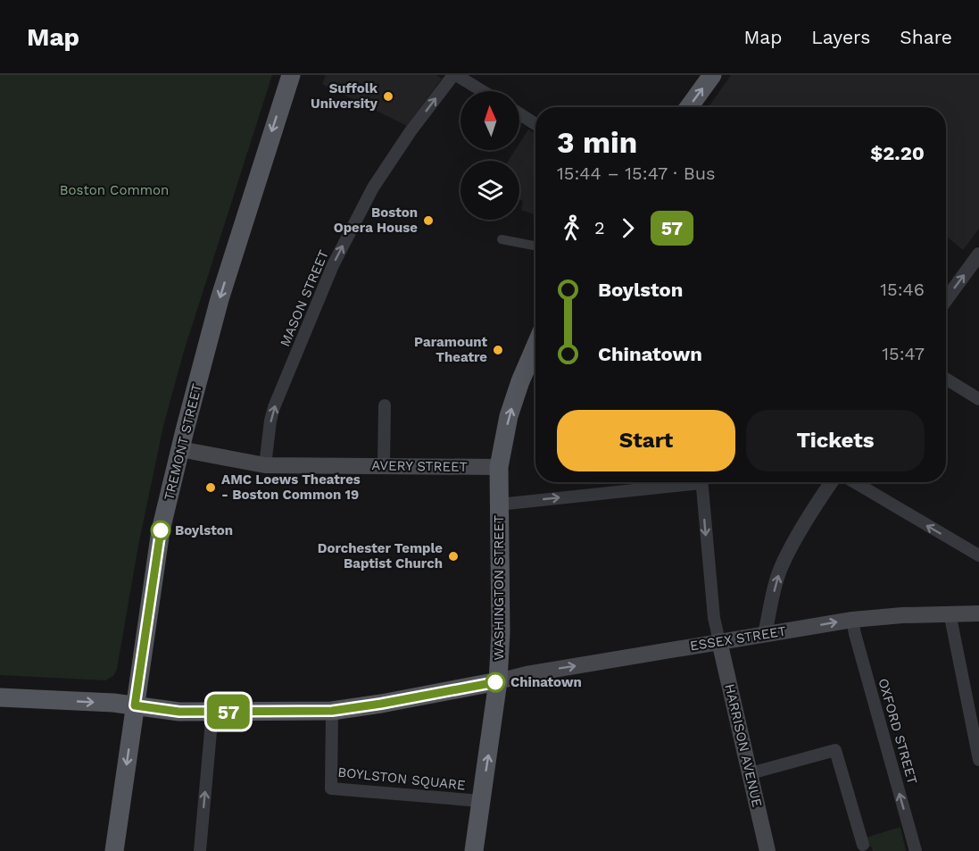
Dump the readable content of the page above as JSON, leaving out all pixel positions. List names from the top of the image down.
{
  "streets": {
    "main road": [
      "TREMONT STREET",
      "AVERY STREET",
      "WASHINGTON STREET",
      "ESSEX STREET",
      "HARRISON AVENUE"
    ],
    "street": ["MASON STREET", "OXFORD STREET", "BOYLSTON SQUARE"]
  },
  "crossings": [
    ["MASON STREET", "AVERY STREET"],
    ["TREMONT STREET", "AVERY STREET"],
    ["AVERY STREET", "WASHINGTON STREET"],
    ["WASHINGTON STREET", "ESSEX STREET"],
    ["WASHINGTON STREET", "BOYLSTON SQUARE"],
    ["ESSEX STREET", "OXFORD STREET"],
    ["ESSEX STREET", "HARRISON AVENUE"]
  ],
  "one_way": [
    "MASON STREET",
    "TREMONT STREET",
    "WASHINGTON STREET",
    "ESSEX STREET"
  ],
  "parks": ["Boston Common"],
  "places": [
    "Suffolk University",
    "Boston Opera House",
    "Paramount Theatre",
    "AMC Loews Theatres - Boston Common 19",
    "Boylston",
    "Dorchester Temple Baptist Church",
    "Chinatown"
  ],
  "lines": ["bus line 57"],
  "north": "top",
  "page": {
    "header": "Map",
    "nav": ["Map", "Layers", "Share"],
    "on_map": "57",
    "heading": ["3 min", "15:44 – 15:47 · Bus", "$2.20"],
    "legs": ["2", "57"],
    "list": [
      {
        "name": "Boylston",
        "value": "15:46"
      },
      {
        "name": "Chinatown",
        "value": "15:47"
      }
    ],
    "buttons": ["Start", "Tickets"]
  }
}
